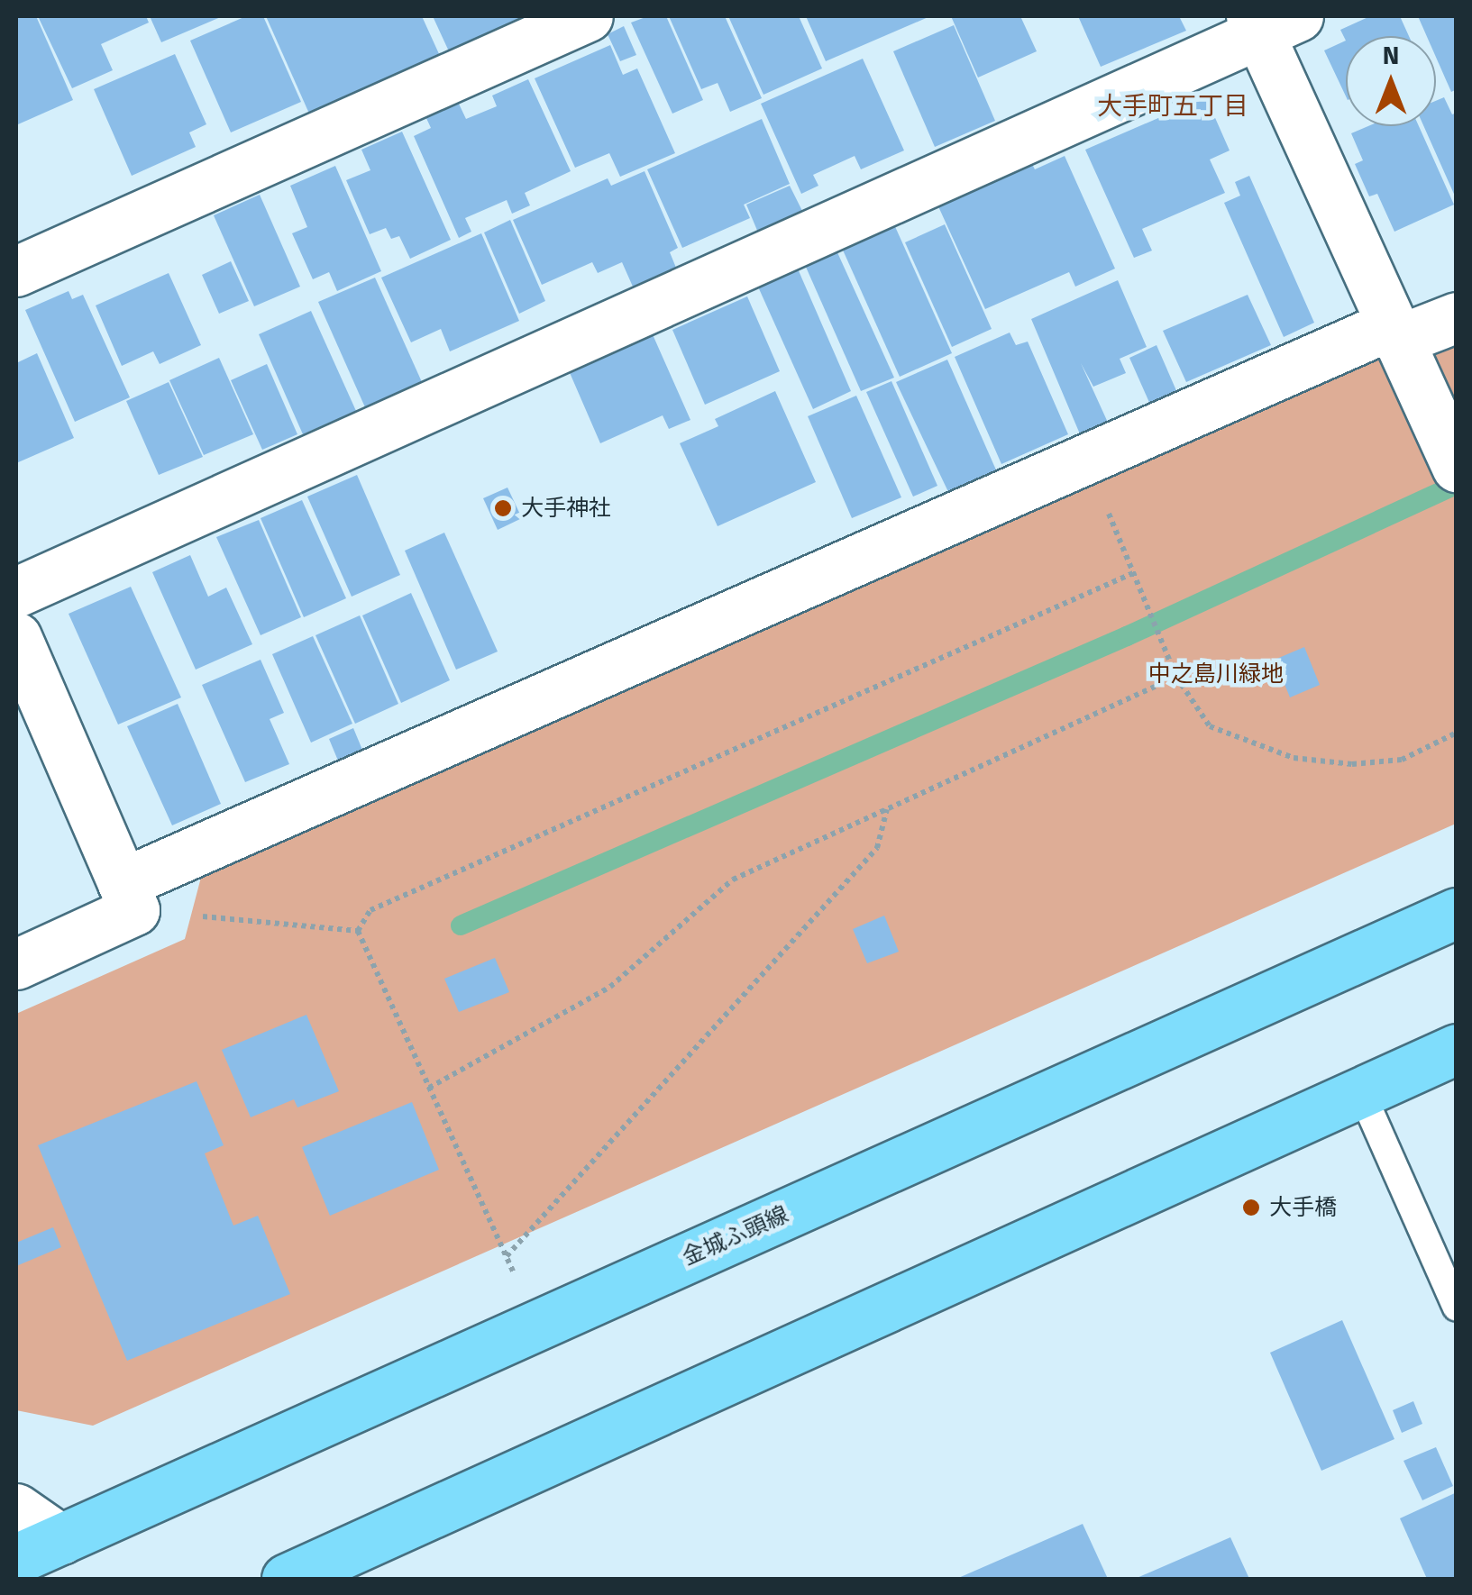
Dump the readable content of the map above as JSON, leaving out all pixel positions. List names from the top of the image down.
{
  "streets": {
    "main road": ["金城ふ頭線"]
  },
  "districts": ["大手町五丁目"],
  "parks": ["中之島川緑地"],
  "places": ["大手神社", "大手橋"],
  "north": "top"
}
